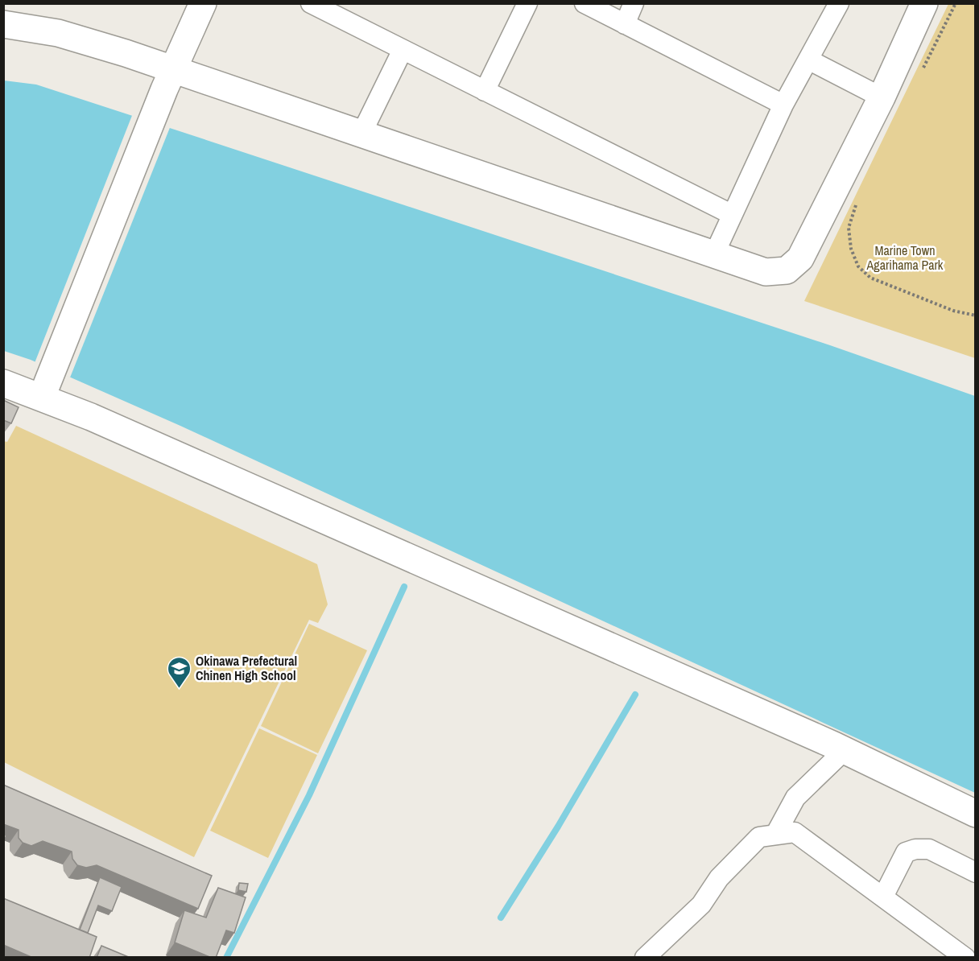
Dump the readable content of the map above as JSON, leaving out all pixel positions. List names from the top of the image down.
{
  "parks": ["Marine Town Agarihama Park"],
  "places": {
    "school or university": ["Okinawa Prefectural Chinen High School"]
  }
}
